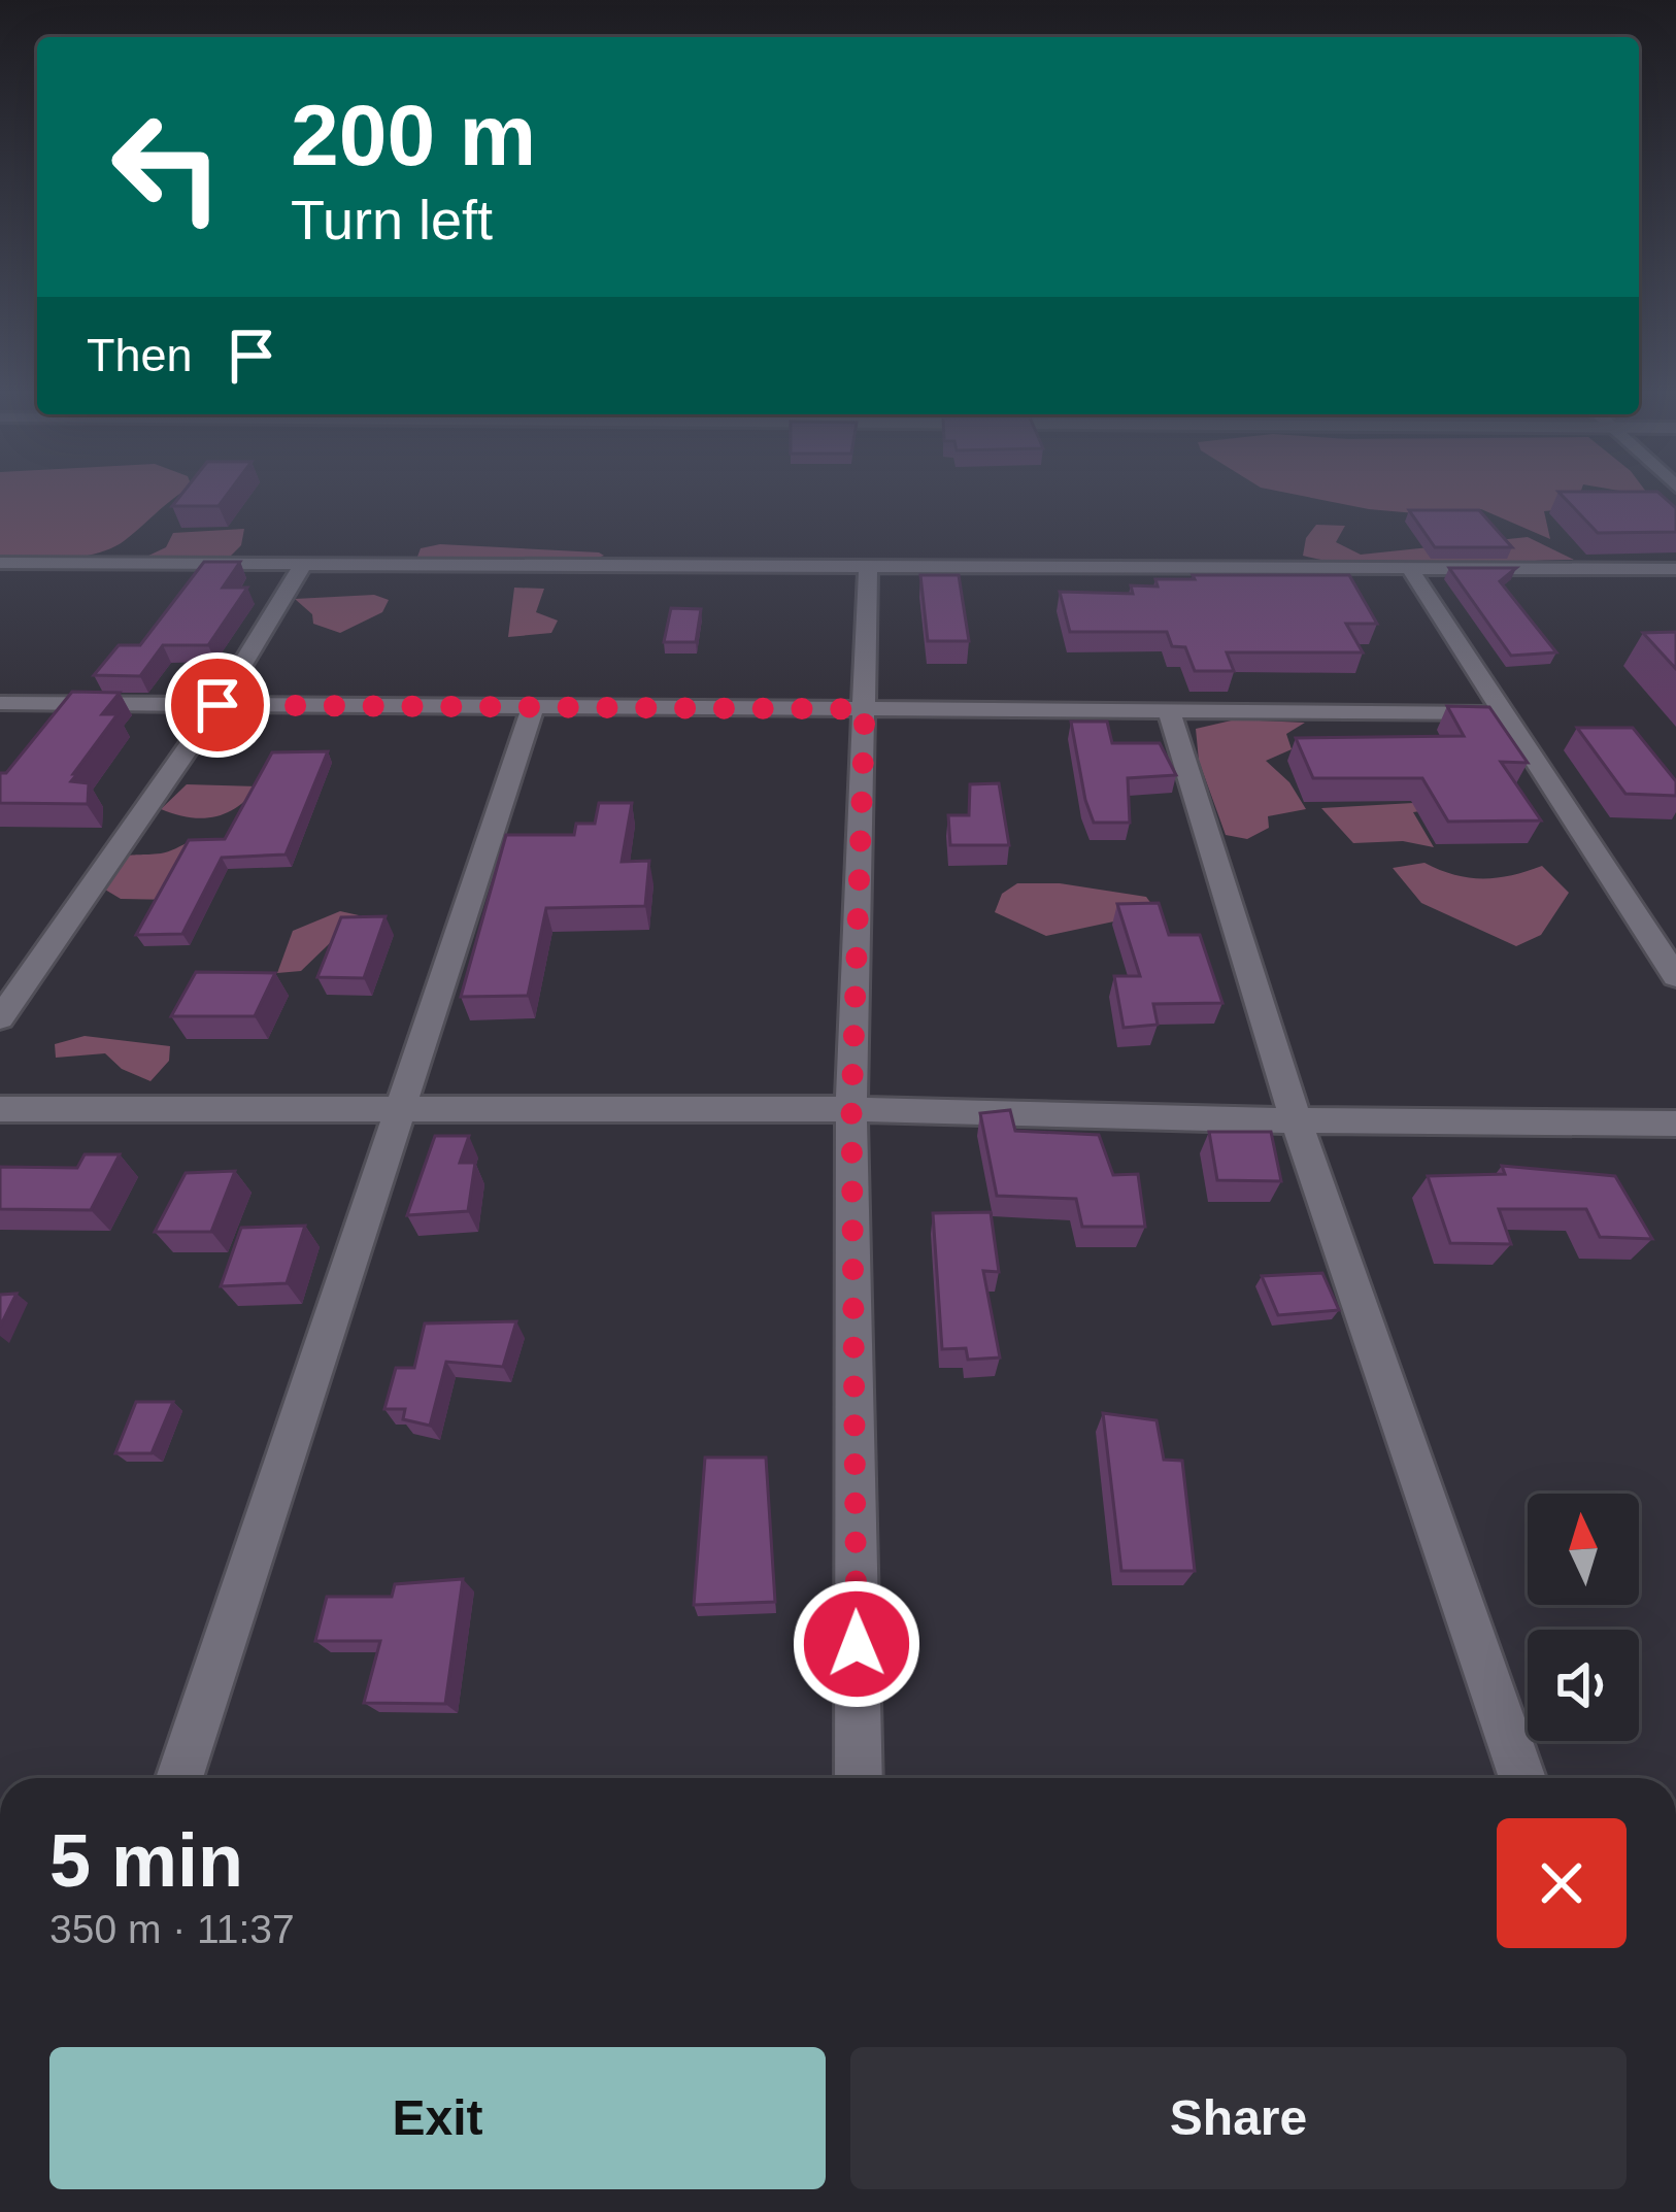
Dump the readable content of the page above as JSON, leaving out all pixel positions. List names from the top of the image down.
{
  "north": "top",
  "page": {
    "turn": ["200 m", "Turn left"],
    "then": "Then",
    "heading": ["5 min", "350 m · 11:37"],
    "buttons": ["Exit", "Share"]
  }
}
